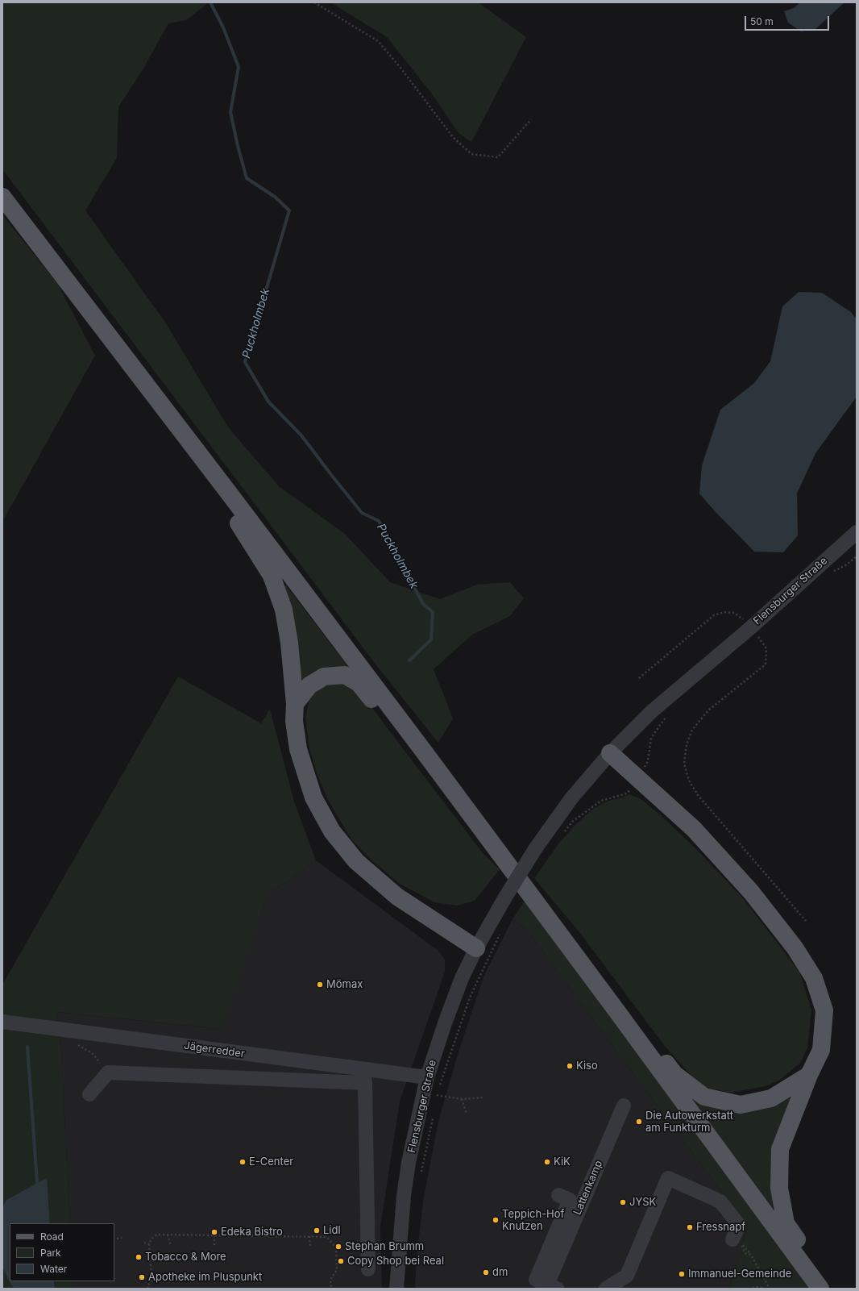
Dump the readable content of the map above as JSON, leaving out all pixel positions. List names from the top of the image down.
{
  "streets": {
    "street": ["Flensburger Straße", "Jägerredder", "Lattenkamp"]
  },
  "crossings": [
    ["Flensburger Straße", "Jägerredder"]
  ],
  "water": ["Puckholmbek"],
  "places": [
    "Mömax",
    "Kiso",
    "Die Autowerkstatt am Funkturm",
    "E-Center",
    "KiK",
    "JYSK",
    "Teppich-Hof Knutzen",
    "Fressnapf",
    "Lidl",
    "Edeka Bistro",
    "Stephan Brumm",
    "Tobacco & More",
    "Copy Shop bei Real",
    "dm",
    "Immanuel-Gemeinde",
    "Apotheke im Pluspunkt"
  ],
  "legend": ["Road", "Park", "Water"],
  "scale_bar": "50 m"
}
